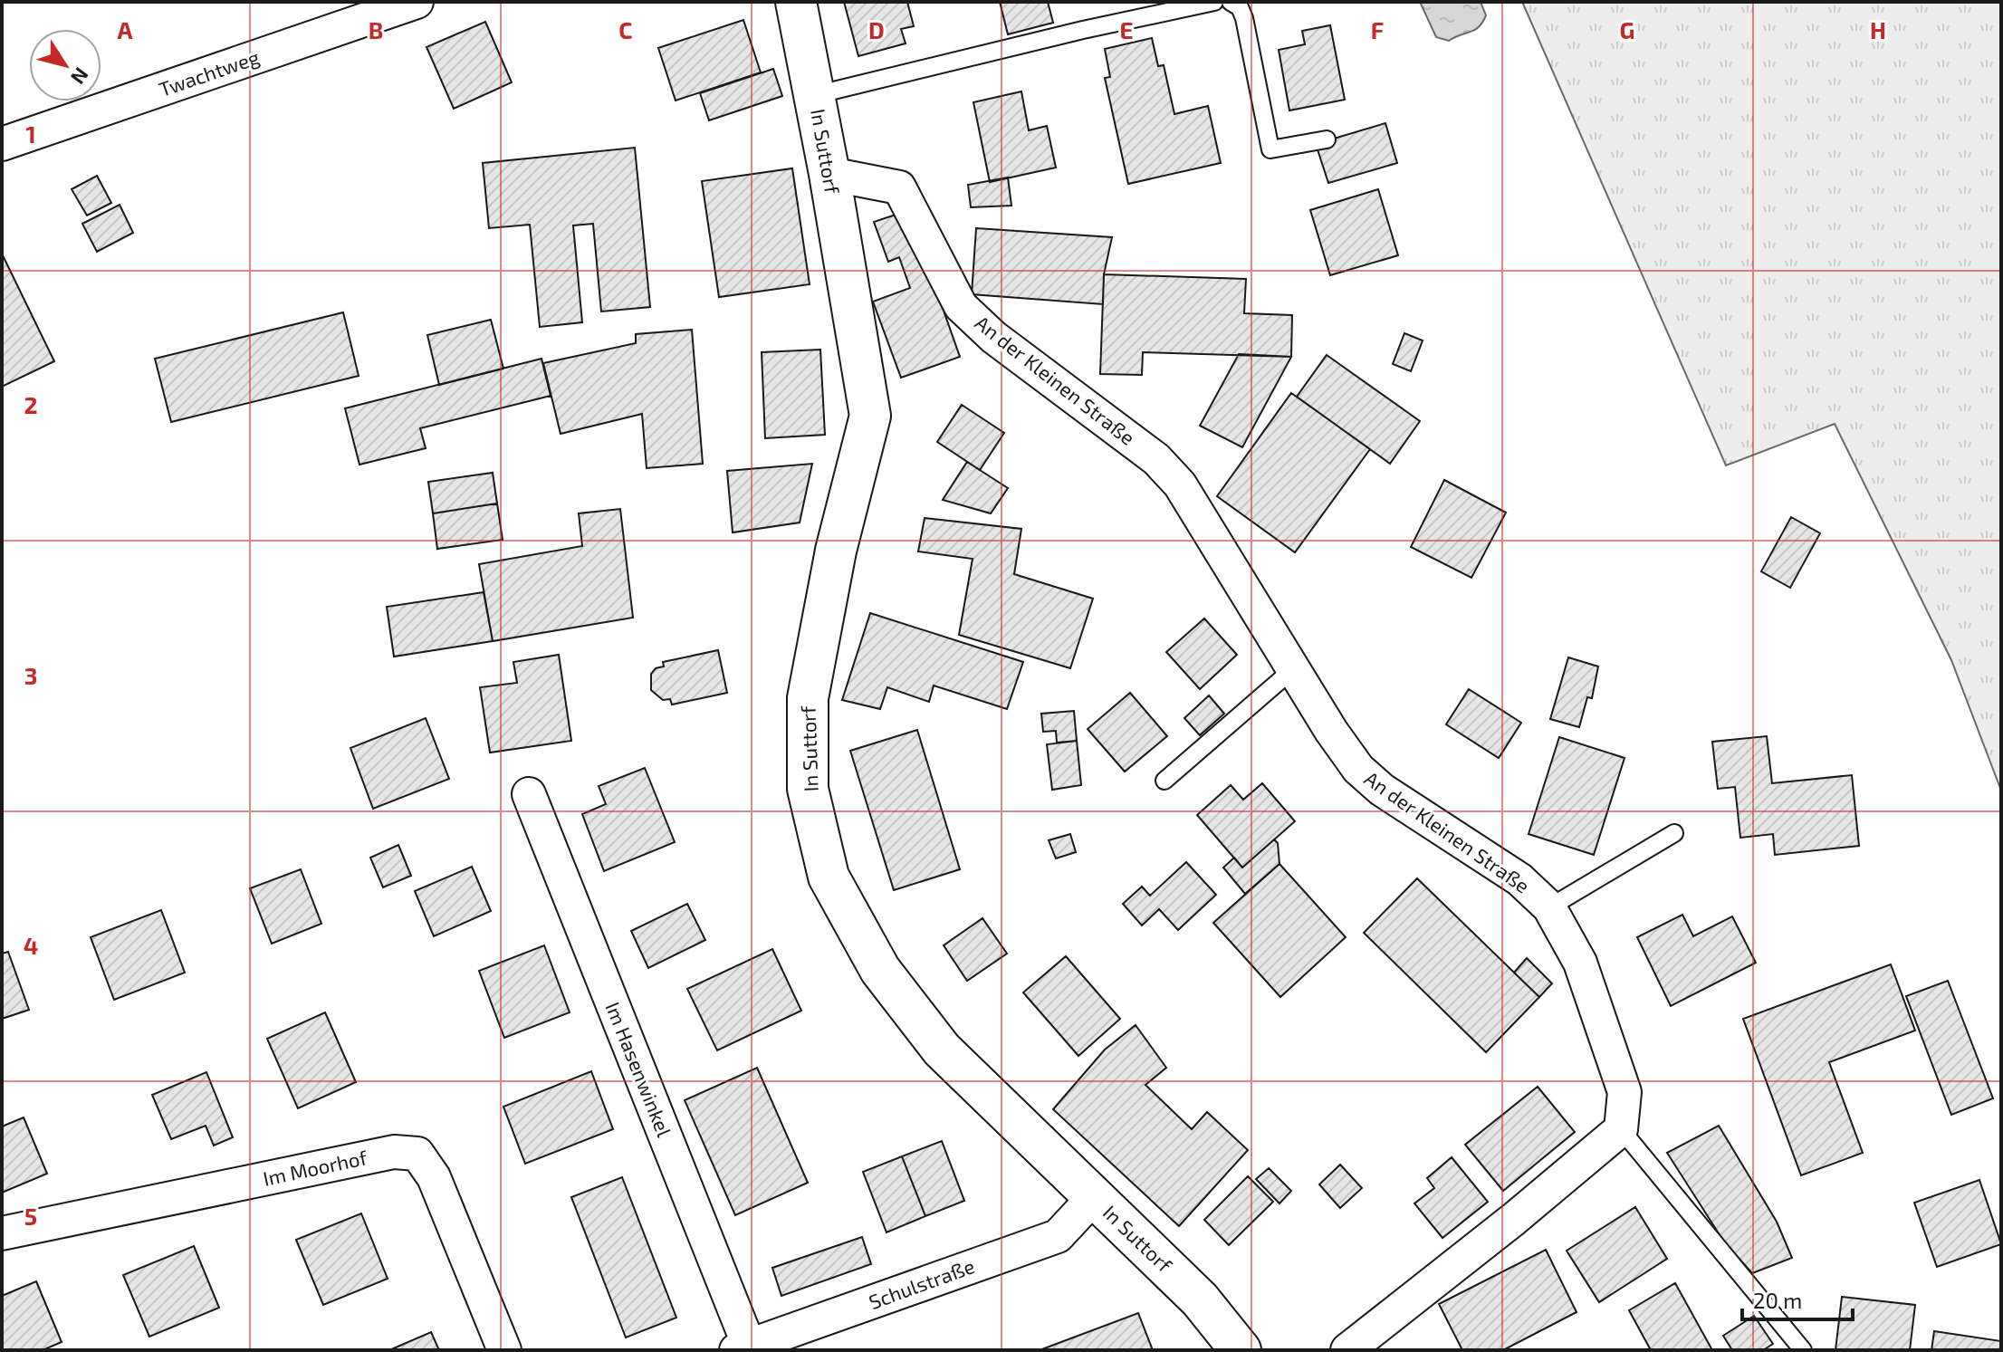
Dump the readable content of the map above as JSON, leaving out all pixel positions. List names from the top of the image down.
{
  "streets": {
    "main road": ["In Suttorf"],
    "street": [
      "Twachtweg",
      "An der Kleinen Straße",
      "Im Hasenwinkel",
      "Im Moorhof",
      "Schulstraße"
    ]
  },
  "crossings": [
    ["In Suttorf", "An der Kleinen Straße"],
    ["In Suttorf", "Schulstraße"],
    ["Im Hasenwinkel", "Schulstraße"]
  ],
  "scale_bar": "20 m",
  "north": "bottom right",
  "grid": {
    "columns": [
      "A",
      "B",
      "C",
      "D",
      "E",
      "F",
      "G",
      "H"
    ],
    "rows": [
      "1",
      "2",
      "3",
      "4",
      "5"
    ]
  }
}
